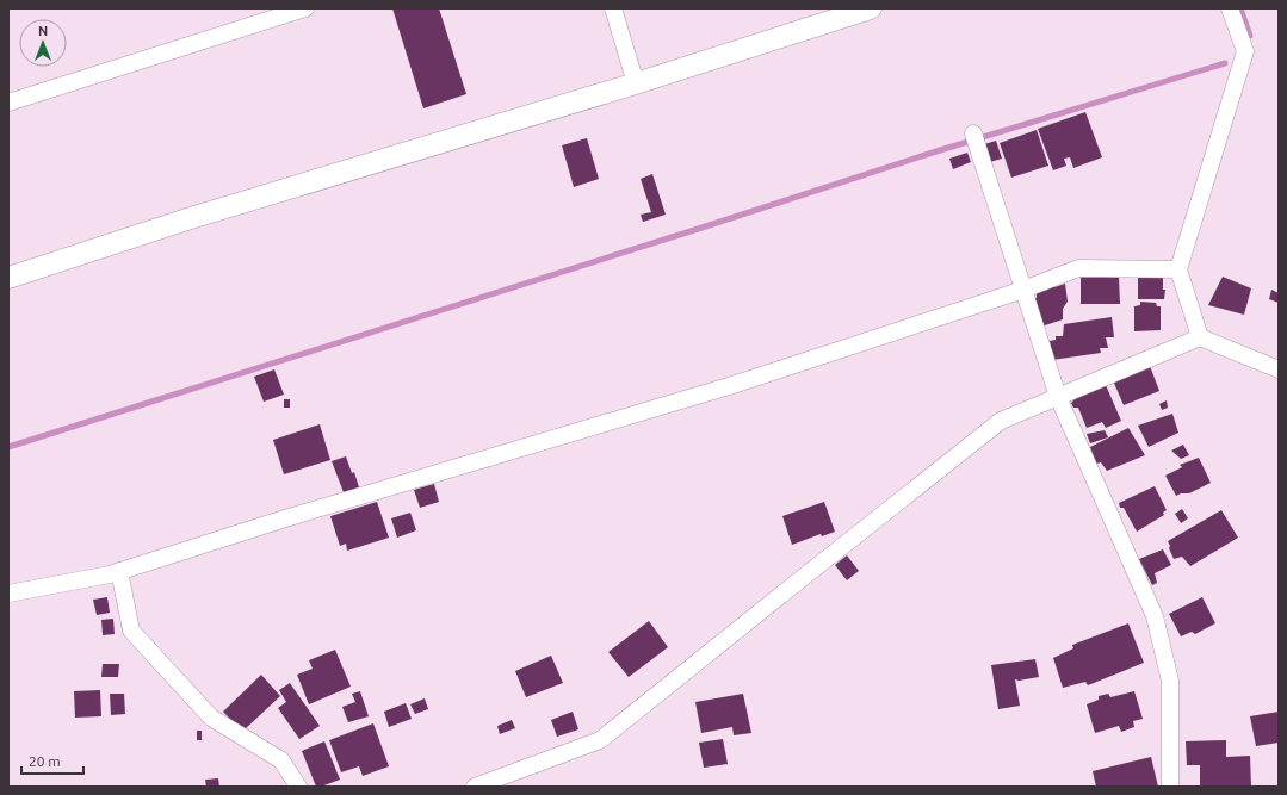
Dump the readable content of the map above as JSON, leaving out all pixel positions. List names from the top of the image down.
{
  "scale_bar": "20 m",
  "north": "top"
}
